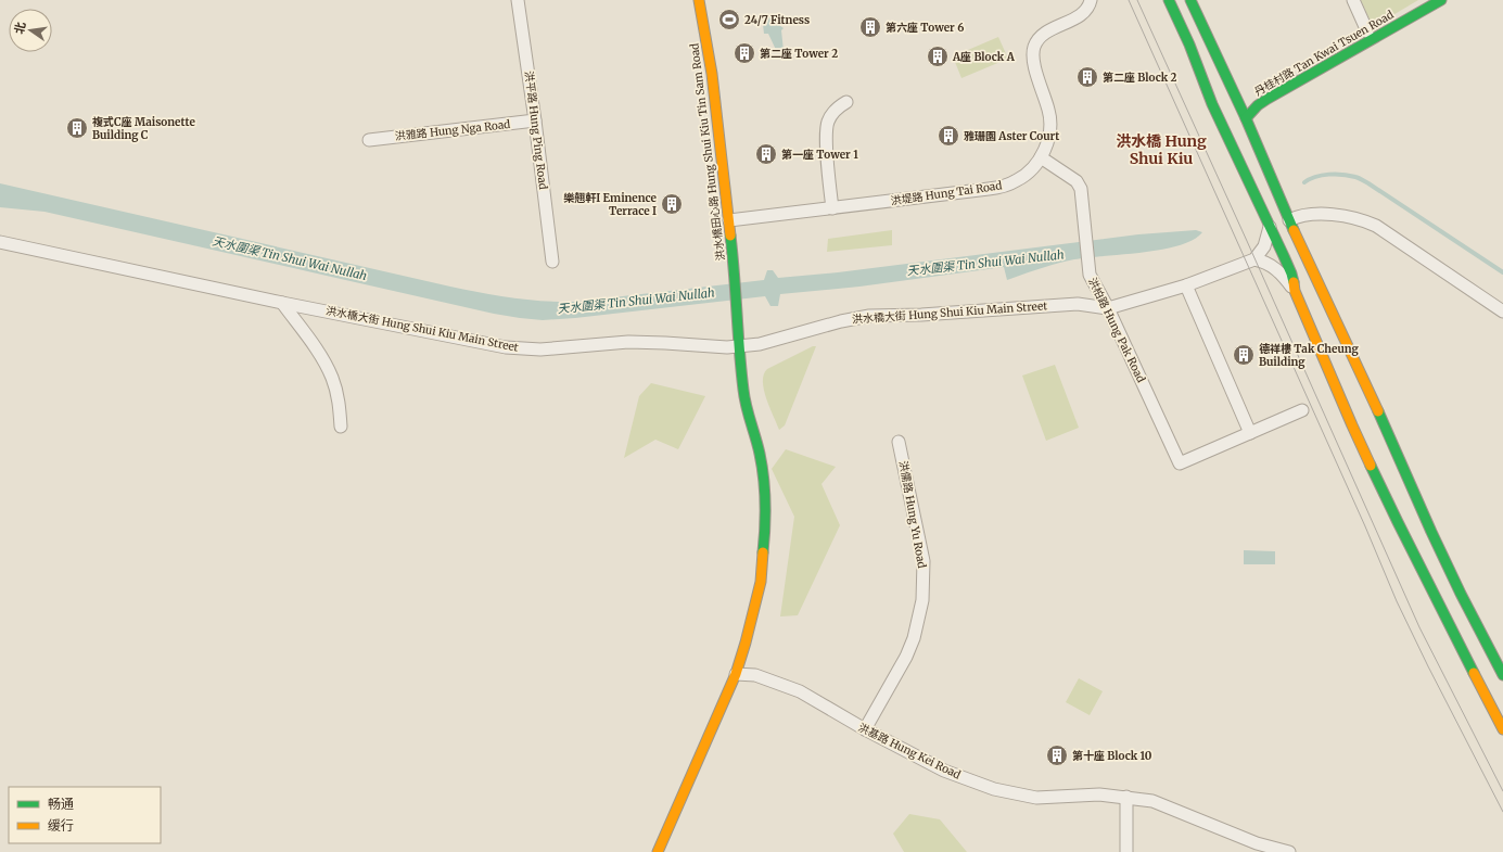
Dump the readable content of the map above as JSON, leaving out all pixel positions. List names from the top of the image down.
{
  "streets": {
    "main road": ["丹桂村路 Tan Kwai Tsuen Road", "洪水橋田心路 Hung Shui Kiu Tin Sam Road"],
    "street": [
      "洪雅路 Hung Nga Road",
      "洪平路 Hung Ping Road",
      "洪堤路 Hung Tai Road",
      "洪水橋大街 Hung Shui Kiu Main Street",
      "洪柏路 Hung Pak Road",
      "洪儒路 Hung Yu Road",
      "洪基路 Hung Kei Road"
    ]
  },
  "crossings": [
    ["洪雅路 Hung Nga Road", "洪平路 Hung Ping Road"],
    ["洪水橋田心路 Hung Shui Kiu Tin Sam Road", "洪堤路 Hung Tai Road"],
    ["洪水橋田心路 Hung Shui Kiu Tin Sam Road", "洪水橋大街 Hung Shui Kiu Main Street"],
    ["洪水橋田心路 Hung Shui Kiu Tin Sam Road", "洪基路 Hung Kei Road"],
    ["洪堤路 Hung Tai Road", "洪柏路 Hung Pak Road"],
    ["洪水橋大街 Hung Shui Kiu Main Street", "洪柏路 Hung Pak Road"],
    ["洪儒路 Hung Yu Road", "洪基路 Hung Kei Road"]
  ],
  "districts": ["洪水橋 Hung Shui Kiu"],
  "water": ["天水圍渠 Tin Shui Wai Nullah"],
  "places": {
    "sports": ["24/7 Fitness"],
    "building": [
      "第六座 Tower 6",
      "第二座 Tower 2",
      "A座 Block A",
      "第二座 Block 2",
      "複式C座 Maisonette Building C",
      "雅珊園 Aster Court",
      "第一座 Tower 1",
      "樂翹軒I Eminence Terrace I",
      "德祥樓 Tak Cheung Building",
      "第十座 Block 10"
    ]
  },
  "legend": ["畅通", "缓行"],
  "north": "left"
}
